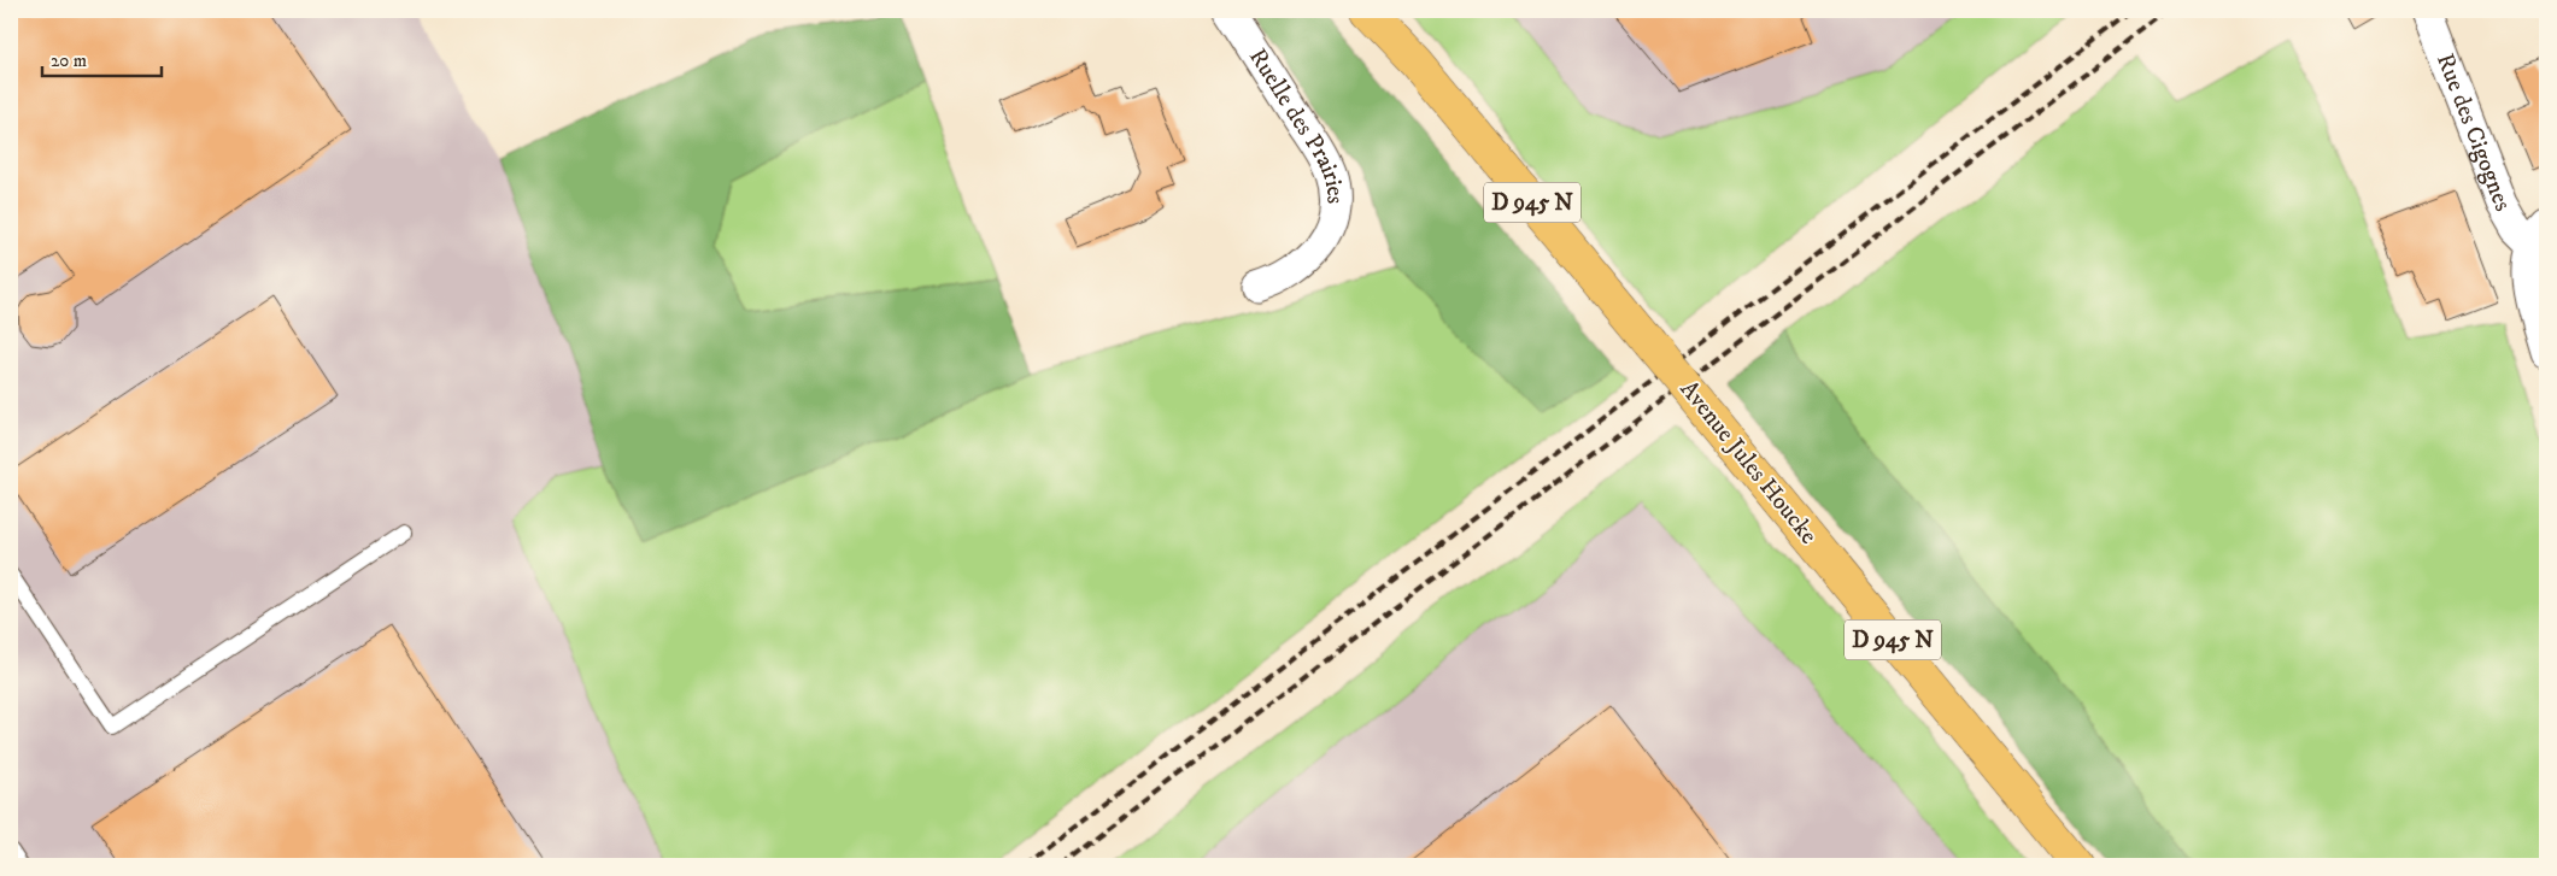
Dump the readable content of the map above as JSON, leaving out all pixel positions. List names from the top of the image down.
{
  "streets": {
    "main road": ["D 945 N", "Avenue Jules Houcke"],
    "street": ["Ruelle des Prairies", "Rue des Cigognes"]
  },
  "scale_bar": "20 m"
}
